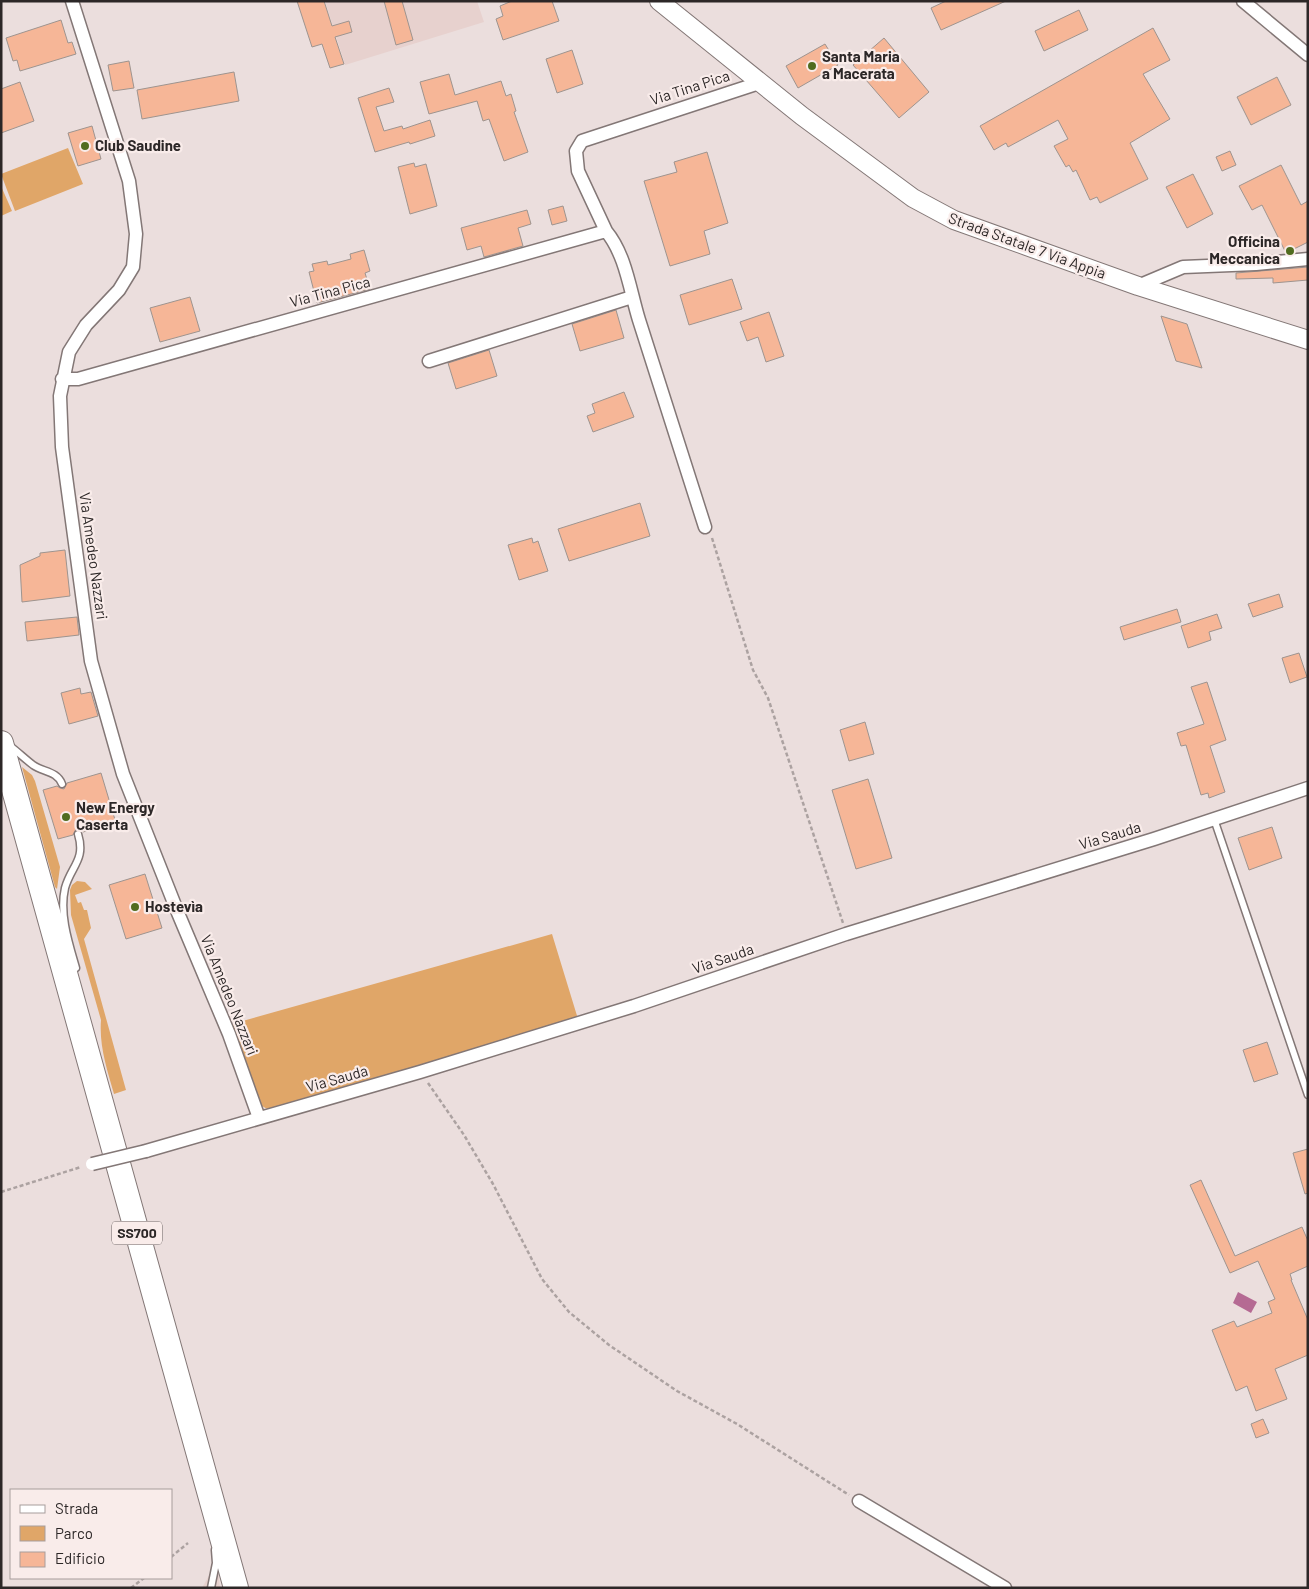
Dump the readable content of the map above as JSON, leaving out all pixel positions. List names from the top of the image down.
{
  "streets": {
    "highway": ["SS700"],
    "main road": ["Strada Statale 7 Via Appia"],
    "street": ["Via Tina Pica", "Via Amedeo Nazzari", "Via Sauda"]
  },
  "crossings": [
    ["Via Tina Pica", "Strada Statale 7 Via Appia"],
    ["Via Tina Pica", "Via Amedeo Nazzari"],
    ["Via Amedeo Nazzari", "Via Sauda"]
  ],
  "places": [
    "Santa Maria a Macerata",
    "Club Saudine",
    "Officina Meccanica",
    "New Energy Caserta",
    "Hostevìa"
  ],
  "legend": ["Strada", "Parco", "Edificio"]
}
